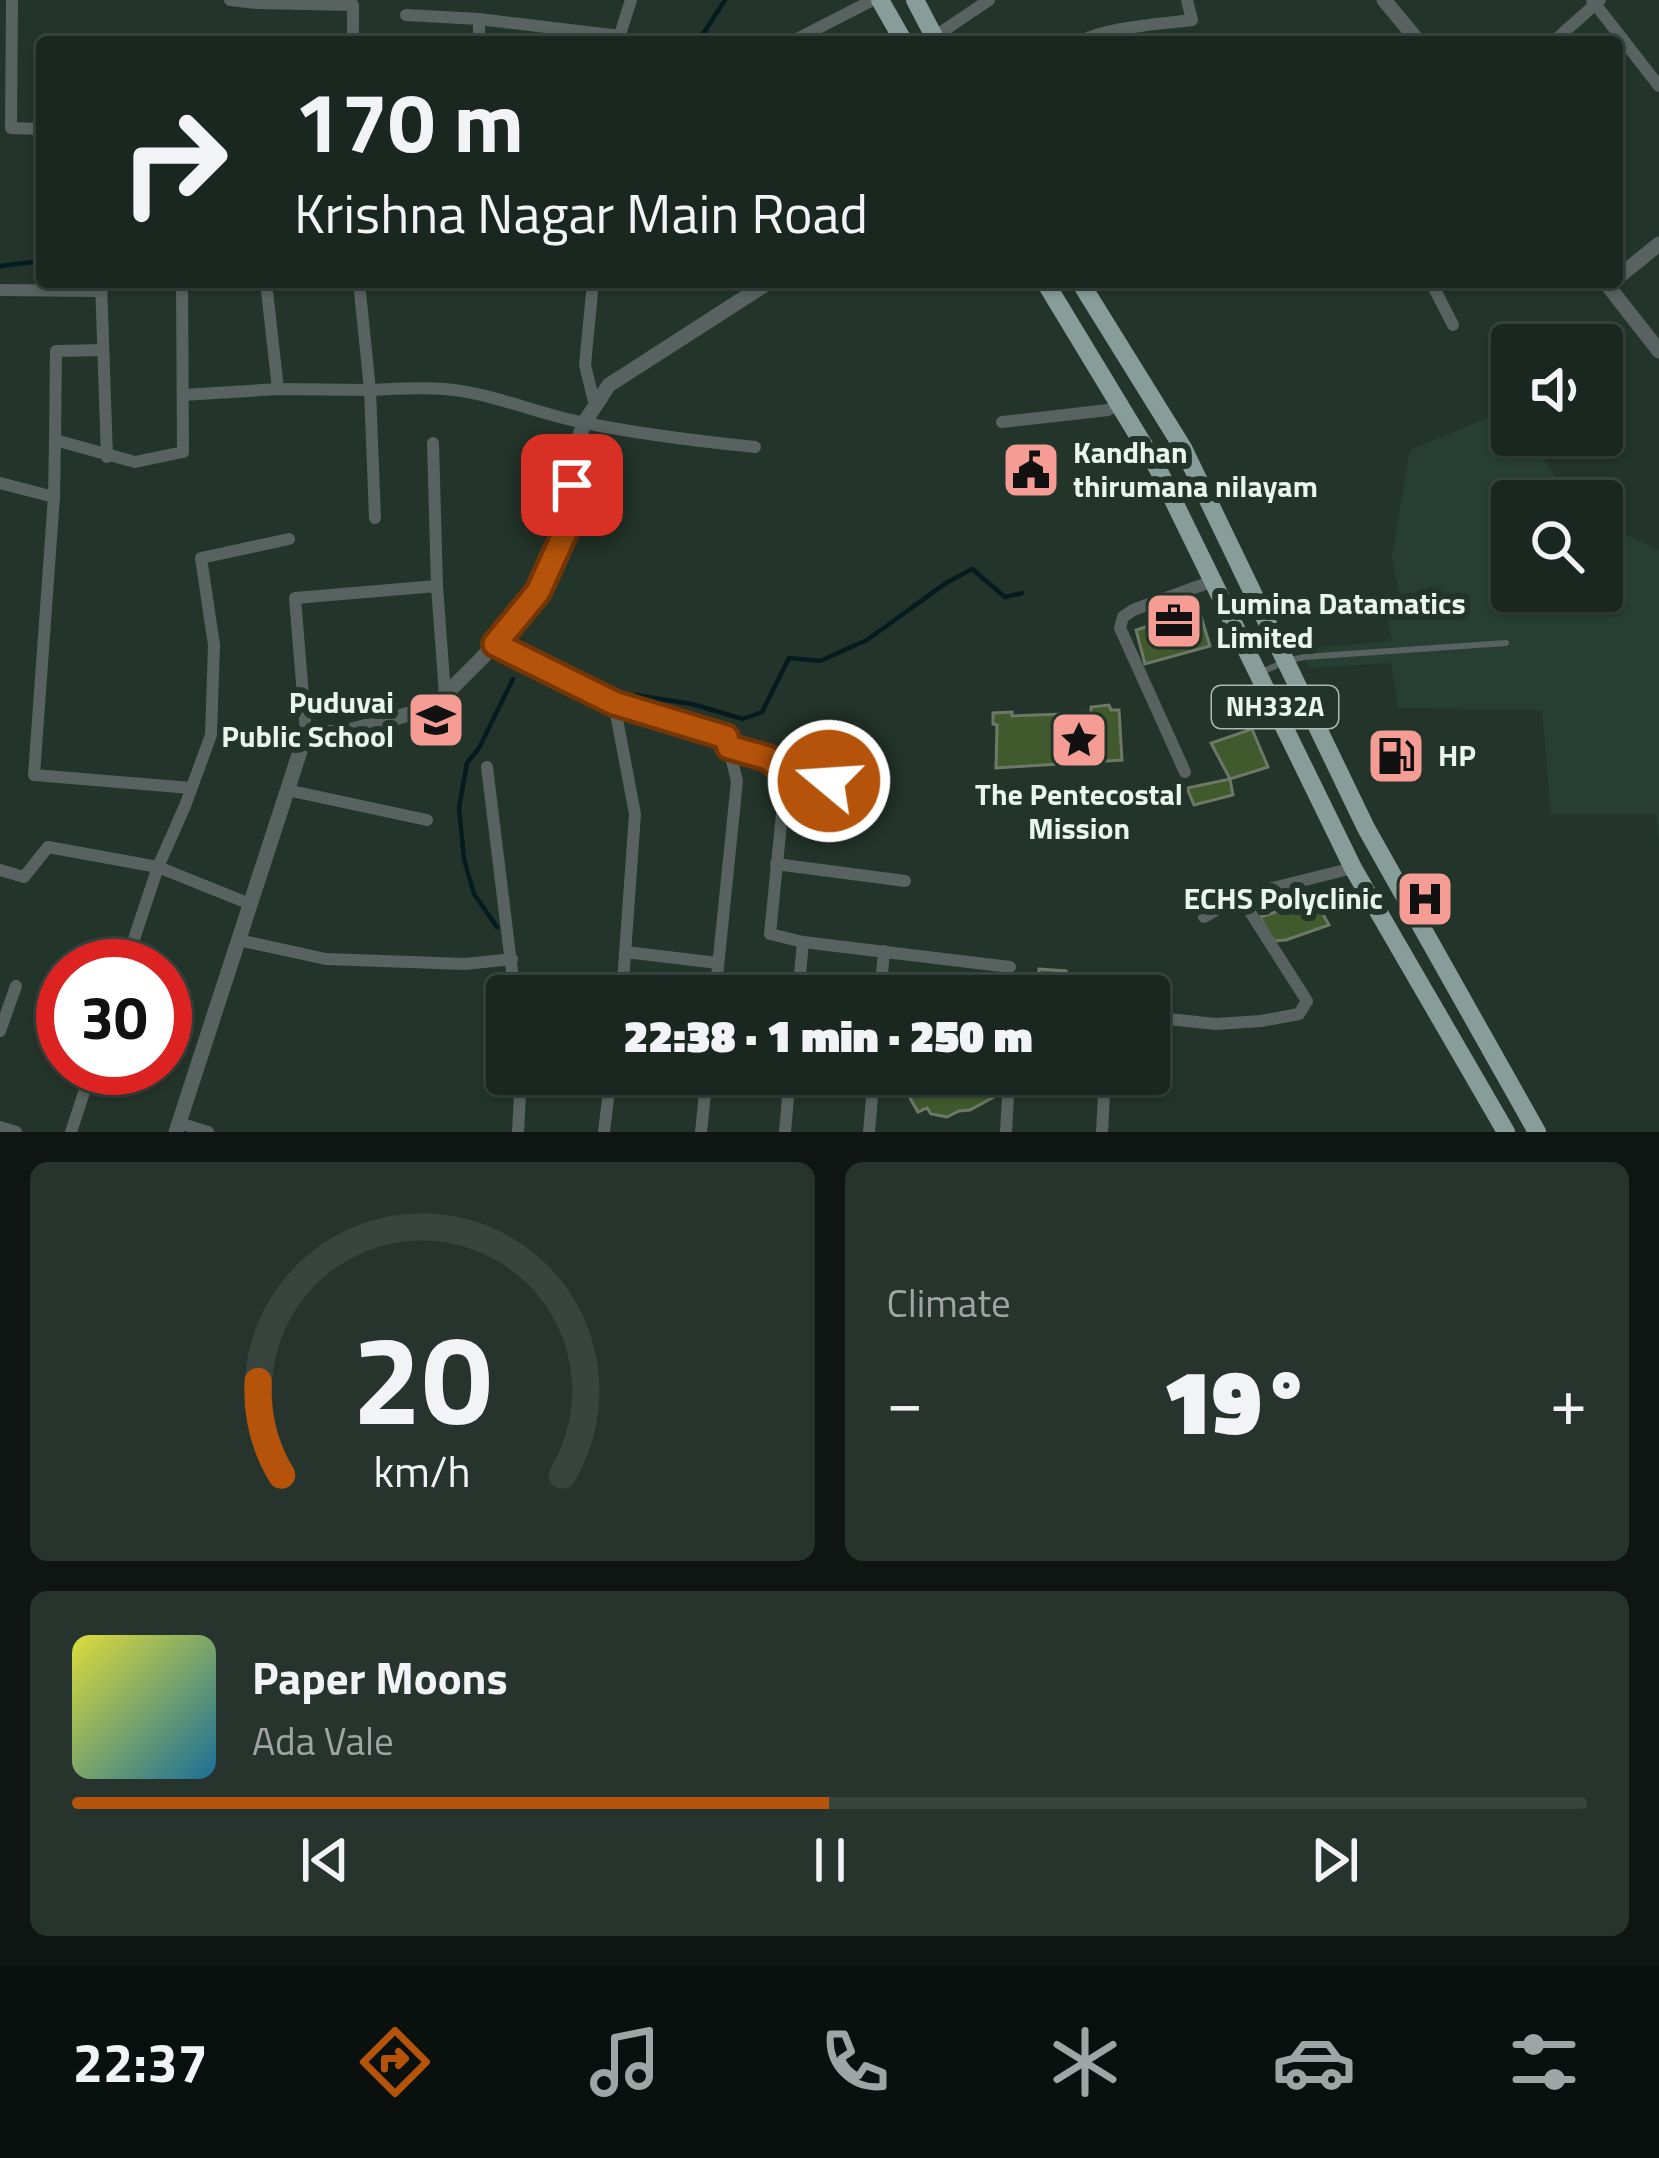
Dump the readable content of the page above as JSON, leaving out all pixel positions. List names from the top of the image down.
{
  "streets": {
    "highway": ["NH332A"]
  },
  "places": {
    "public building": ["Kandhan thirumana nilayam"],
    "office": ["Lumina Datamatics Limited"],
    "school or university": ["Puduvai Public School"],
    "place": ["The Pentecostal Mission"],
    "fuel station": ["HP"],
    "hospital": ["ECHS Polyclinic"]
  },
  "page": {
    "turn": ["170 m", "Krishna Nagar Main Road"],
    "limit": "30",
    "trip": "22:38 · 1 min · 250 m",
    "tile": "Climate",
    "heat": ["−", "19°", "+"],
    "song": ["Paper Moons", "Ada Vale"],
    "tabs": "22:37",
    "gauge": ["20", "km/h"]
  }
}
